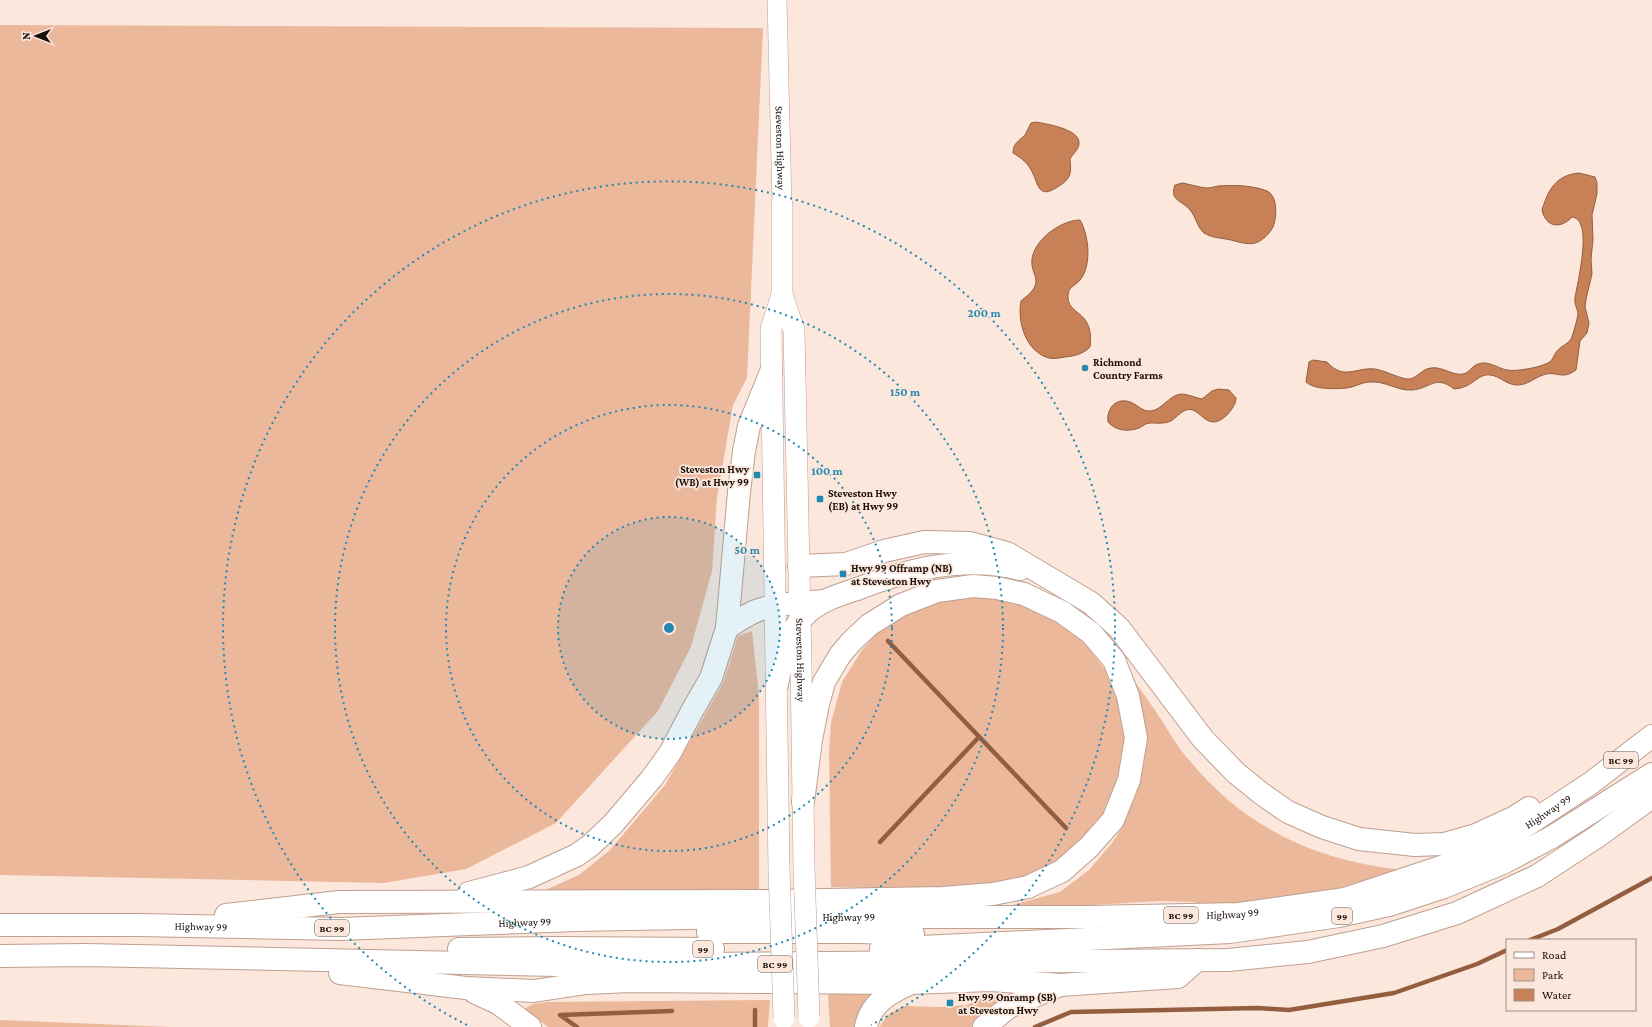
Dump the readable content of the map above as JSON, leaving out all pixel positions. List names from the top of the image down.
{
  "streets": {
    "highway": ["BC 99", "Highway 99", "99"],
    "main road": ["Steveston Highway"]
  },
  "crossings": [
    ["BC 99", "99"],
    ["Highway 99", "99"]
  ],
  "places": {
    "other": ["Richmond Country Farms"],
    "transit": [
      "Steveston Hwy (WB) at Hwy 99",
      "Steveston Hwy (EB) at Hwy 99",
      "Hwy 99 Offramp (NB) at Steveston Hwy",
      "Hwy 99 Onramp (SB) at Steveston Hwy"
    ]
  },
  "legend": ["Road", "Park", "Water"],
  "north": "left",
  "rings": [
    "200 m",
    "150 m",
    "100 m",
    "50 m"
  ]
}
